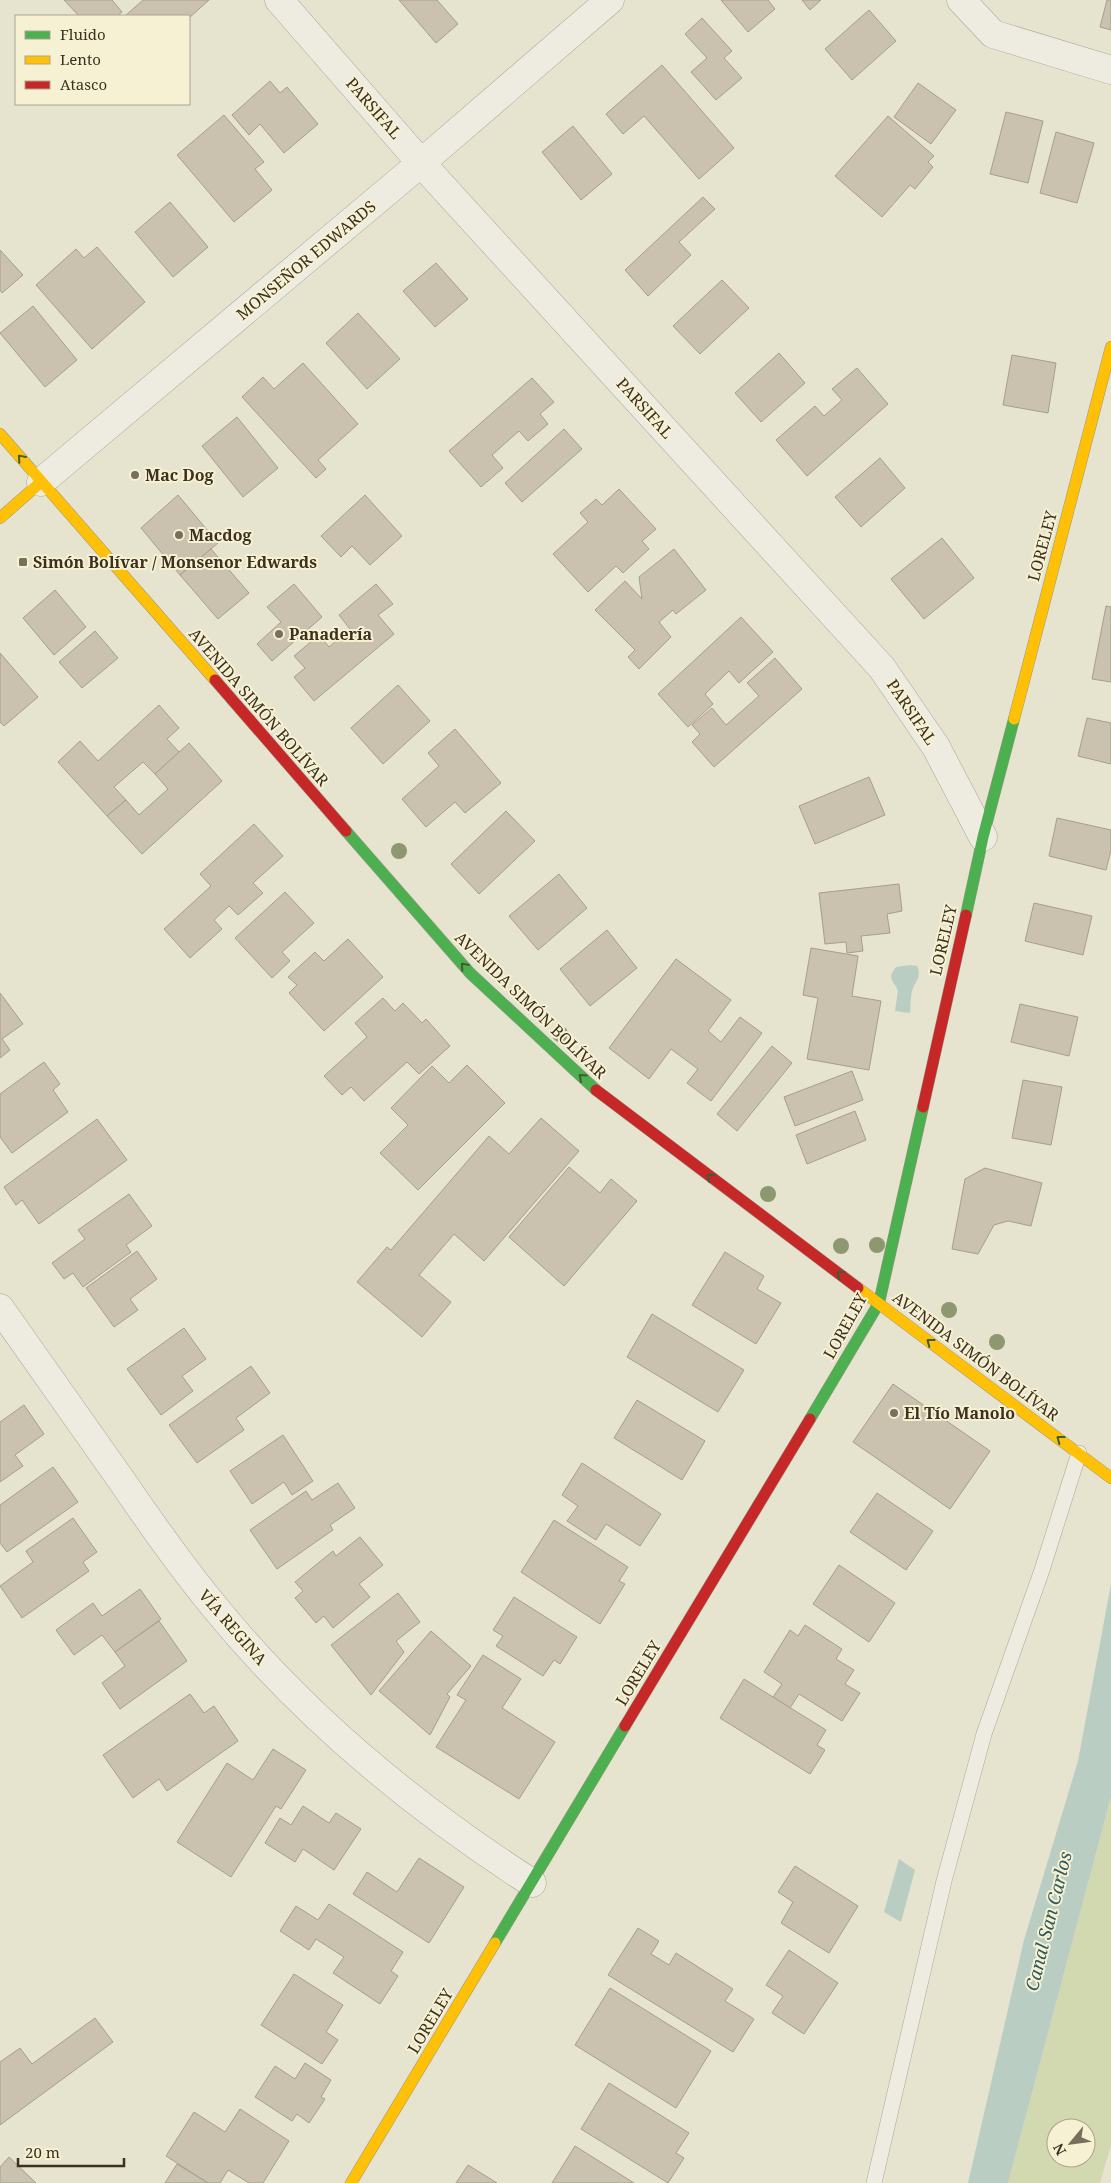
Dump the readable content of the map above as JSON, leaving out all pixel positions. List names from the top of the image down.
{
  "streets": {
    "street": [
      "PARSIFAL",
      "MONSEÑOR EDWARDS",
      "LORELEY",
      "AVENIDA SIMÓN BOLÍVAR",
      "VÍA REGINA"
    ]
  },
  "crossings": [
    ["PARSIFAL", "MONSEÑOR EDWARDS"],
    ["PARSIFAL", "LORELEY"],
    ["MONSEÑOR EDWARDS", "AVENIDA SIMÓN BOLÍVAR"],
    ["LORELEY", "AVENIDA SIMÓN BOLÍVAR"],
    ["LORELEY", "VÍA REGINA"]
  ],
  "one_way": ["AVENIDA SIMÓN BOLÍVAR"],
  "water": ["Canal San Carlos"],
  "places": {
    "other": [
      "Mac Dog",
      "Macdog",
      "Panadería",
      "El Tío Manolo"
    ],
    "transit": ["Simón Bolívar / Monsenor Edwards"]
  },
  "legend": ["Fluido", "Lento", "Atasco"],
  "scale_bar": "20 m",
  "north": "bottom left"
}
